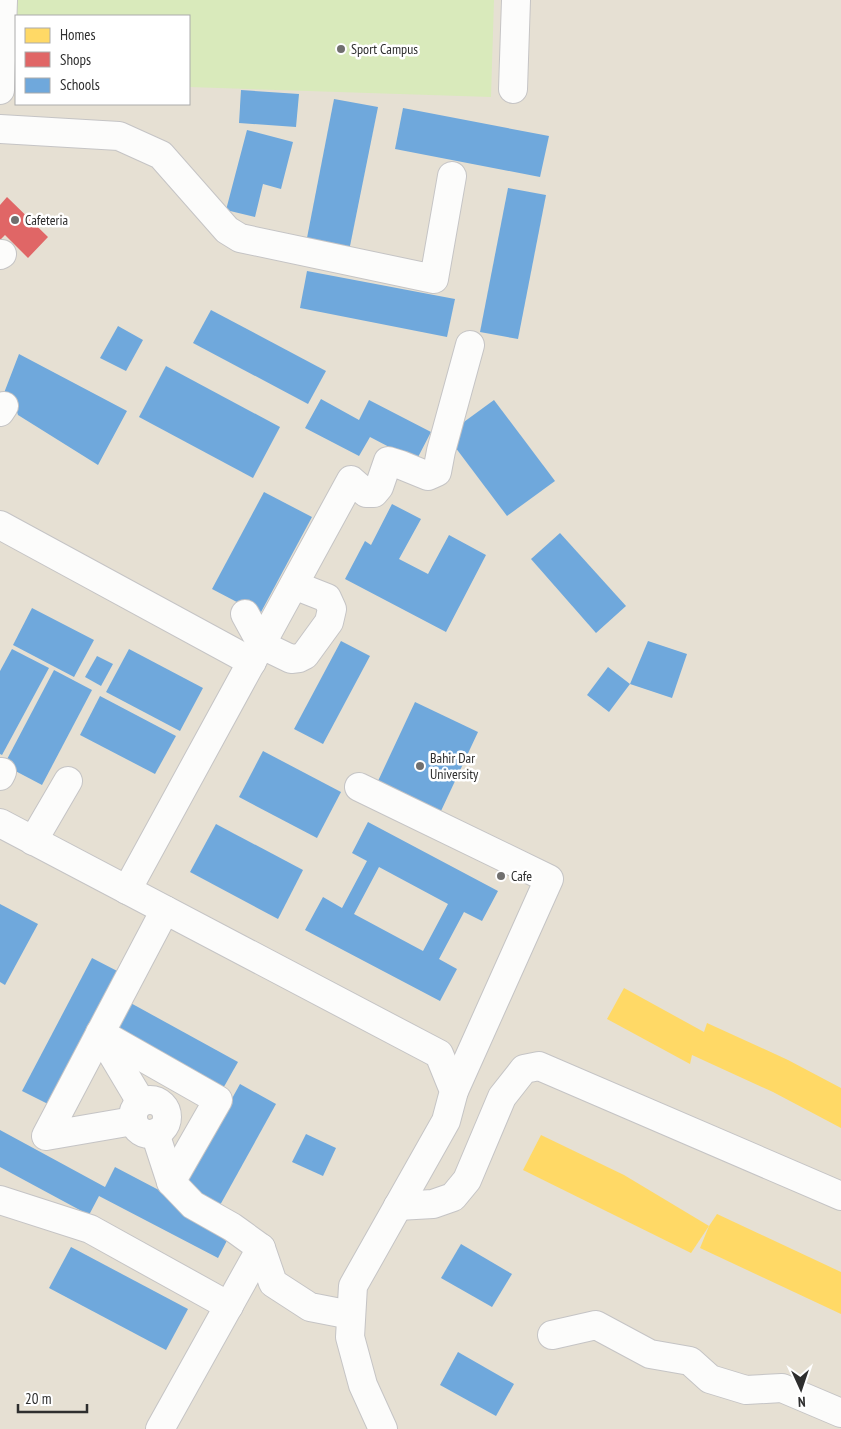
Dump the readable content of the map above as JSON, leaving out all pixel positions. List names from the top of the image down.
{
  "places": [
    "Sport Campus",
    "Cafeteria",
    "Bahir Dar University",
    "Cafe"
  ],
  "legend": ["Homes", "Shops", "Schools"],
  "scale_bar": "20 m",
  "north": "bottom"
}
